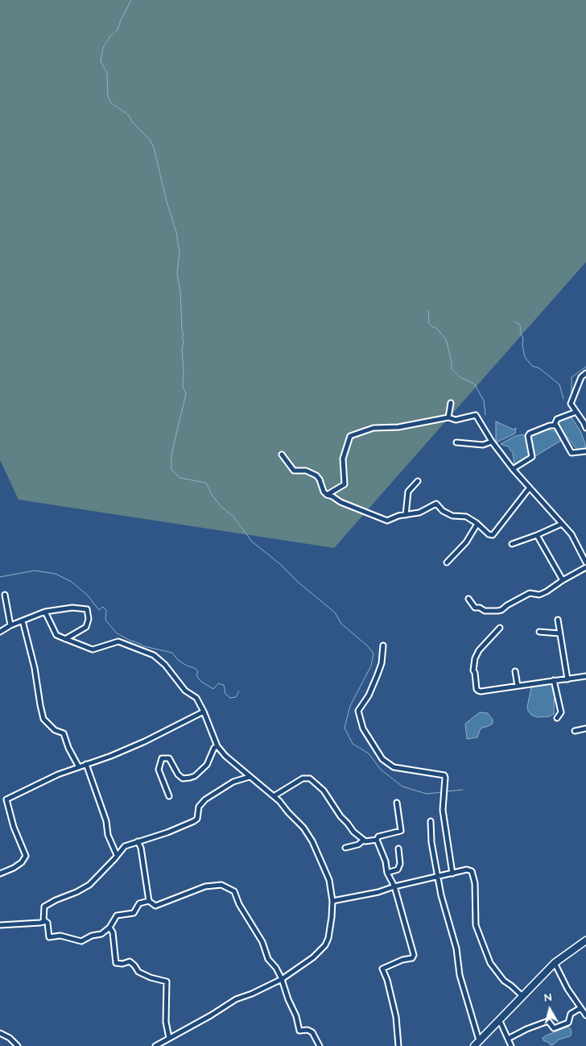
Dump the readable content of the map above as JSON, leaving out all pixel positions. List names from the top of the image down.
{
  "north": "top"
}
